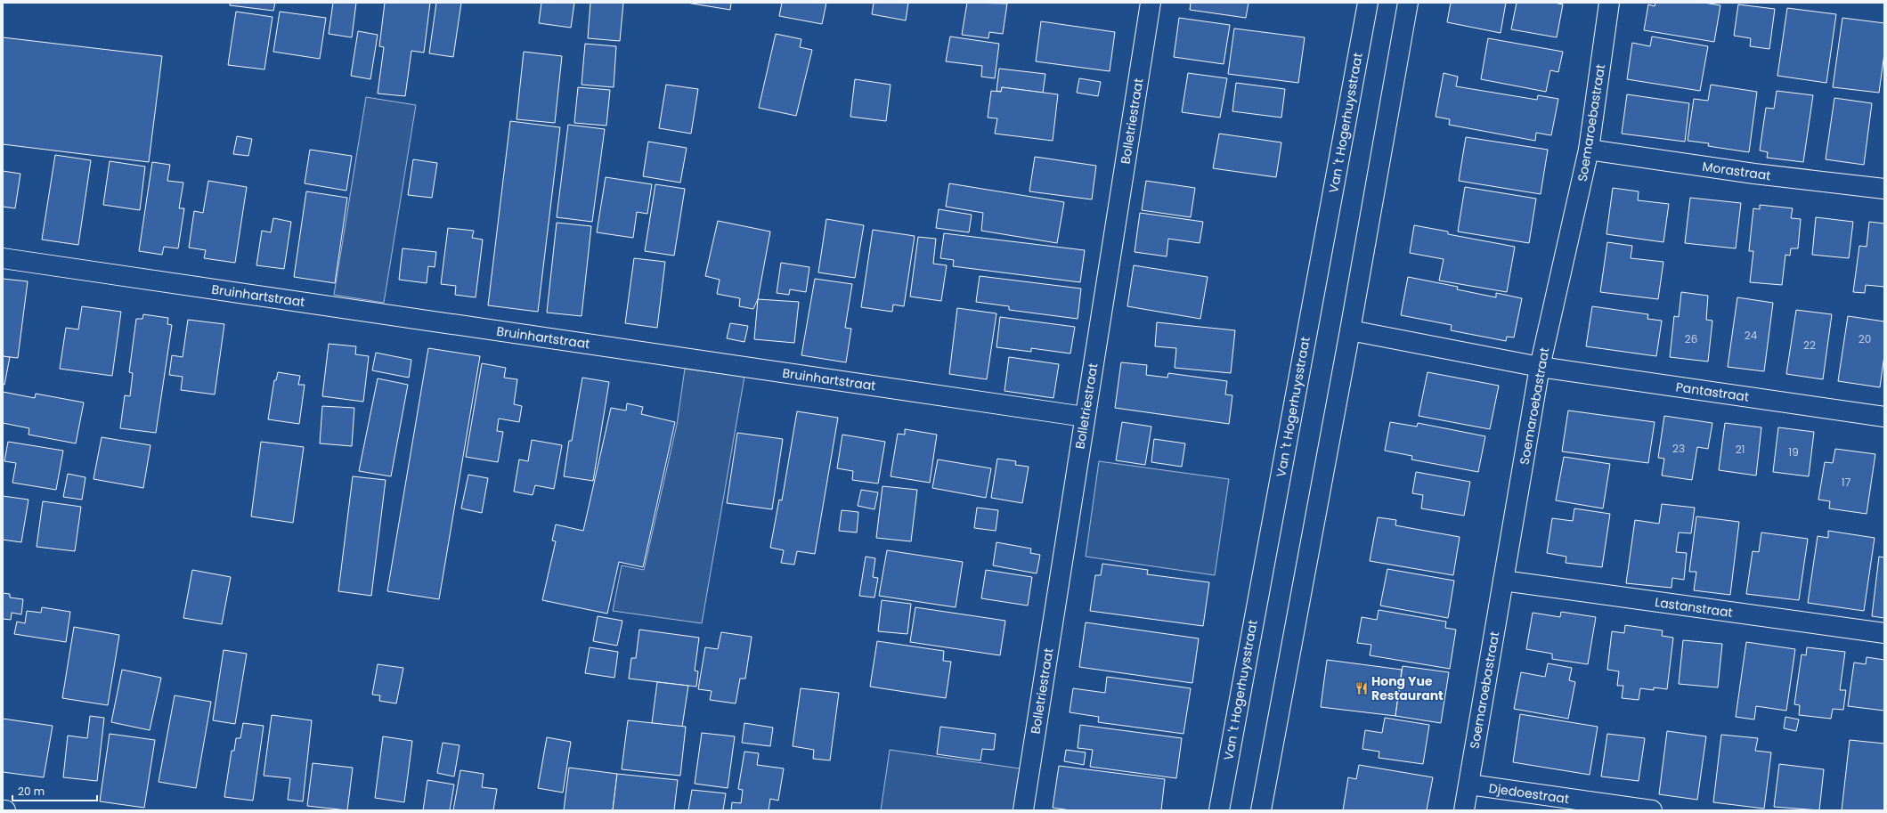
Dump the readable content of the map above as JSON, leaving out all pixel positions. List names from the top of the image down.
{
  "streets": {
    "street": [
      "Bolletriestraat",
      "Van 't Hogerhuysstraat",
      "Soemaroebastraat",
      "Morastraat",
      "Bruinhartstraat",
      "Pantastraat",
      "Lastanstraat",
      "Djedoestraat"
    ]
  },
  "crossings": [
    ["Bolletriestraat", "Bruinhartstraat"],
    ["Soemaroebastraat", "Morastraat"],
    ["Soemaroebastraat", "Pantastraat"],
    ["Soemaroebastraat", "Lastanstraat"],
    ["Soemaroebastraat", "Djedoestraat"]
  ],
  "places": {
    "restaurant": ["Hong Yue Restaurant"]
  },
  "house_numbers": [
    "24",
    "26",
    "20",
    "22",
    "23",
    "21",
    "19",
    "17"
  ],
  "scale_bar": "20 m"
}
